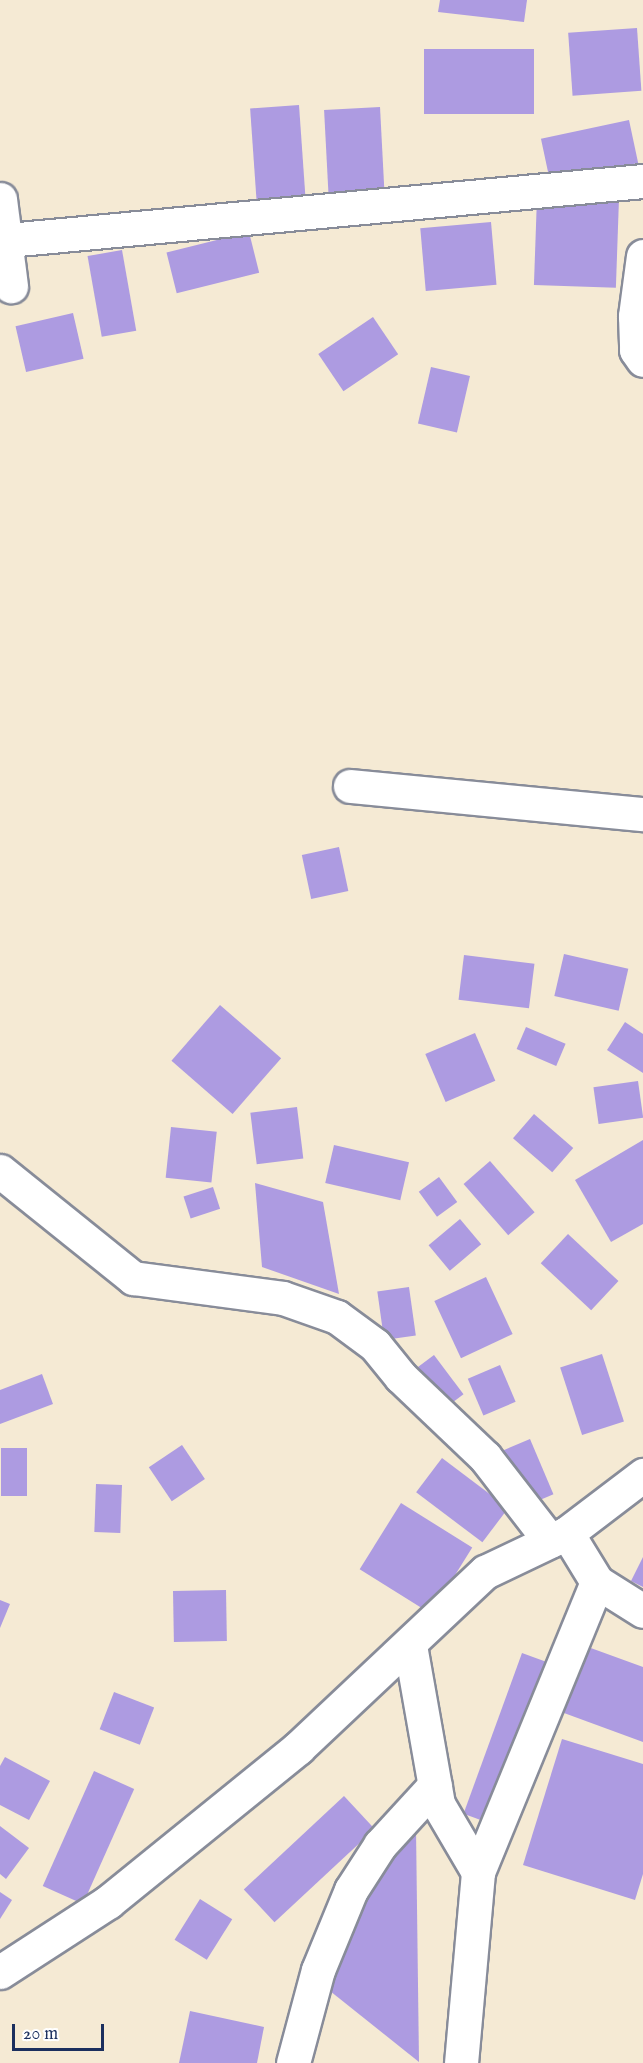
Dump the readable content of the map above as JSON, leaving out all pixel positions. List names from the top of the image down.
{
  "scale_bar": "20 m"
}
